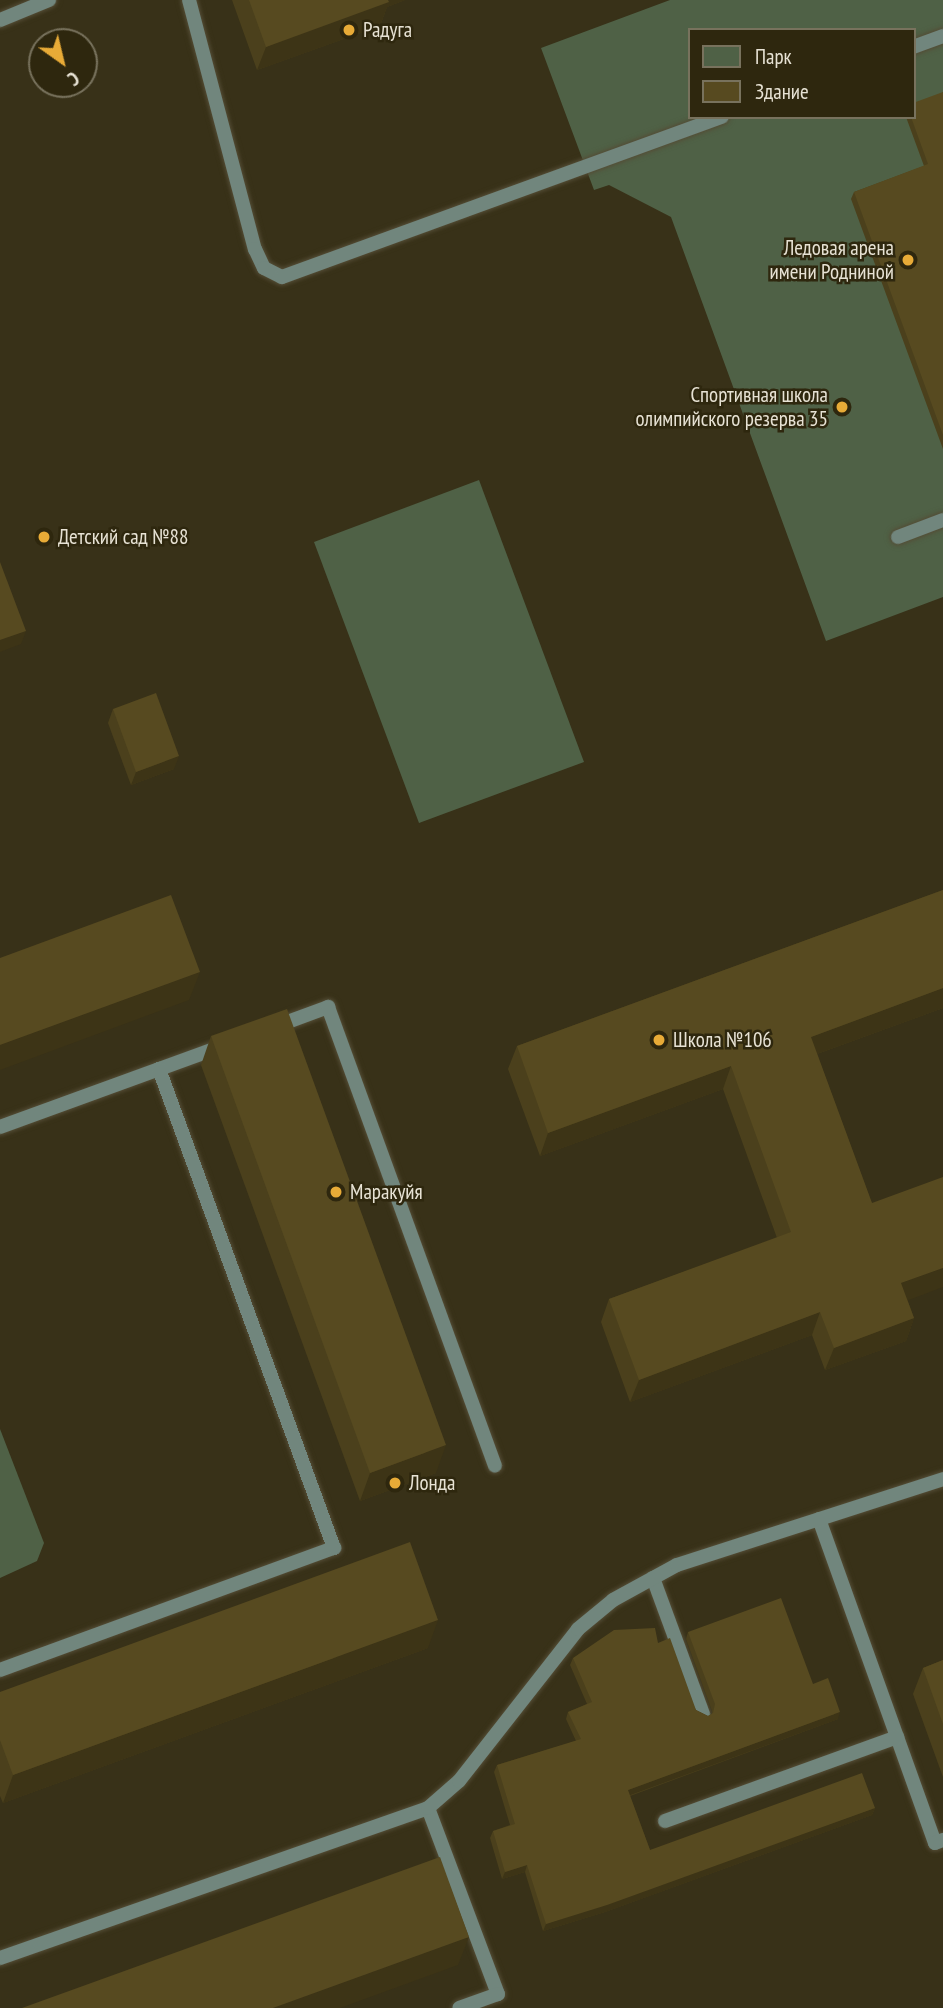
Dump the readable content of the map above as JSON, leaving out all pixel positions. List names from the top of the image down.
{
  "places": [
    "Радуга",
    "Ледовая арена имени Родниной",
    "Спортивная школа олимпийского резерва 35",
    "Детский сад №88",
    "Школа №106",
    "Маракуйя",
    "Лонда"
  ],
  "legend": ["Парк", "Здание"],
  "north": "bottom right"
}
